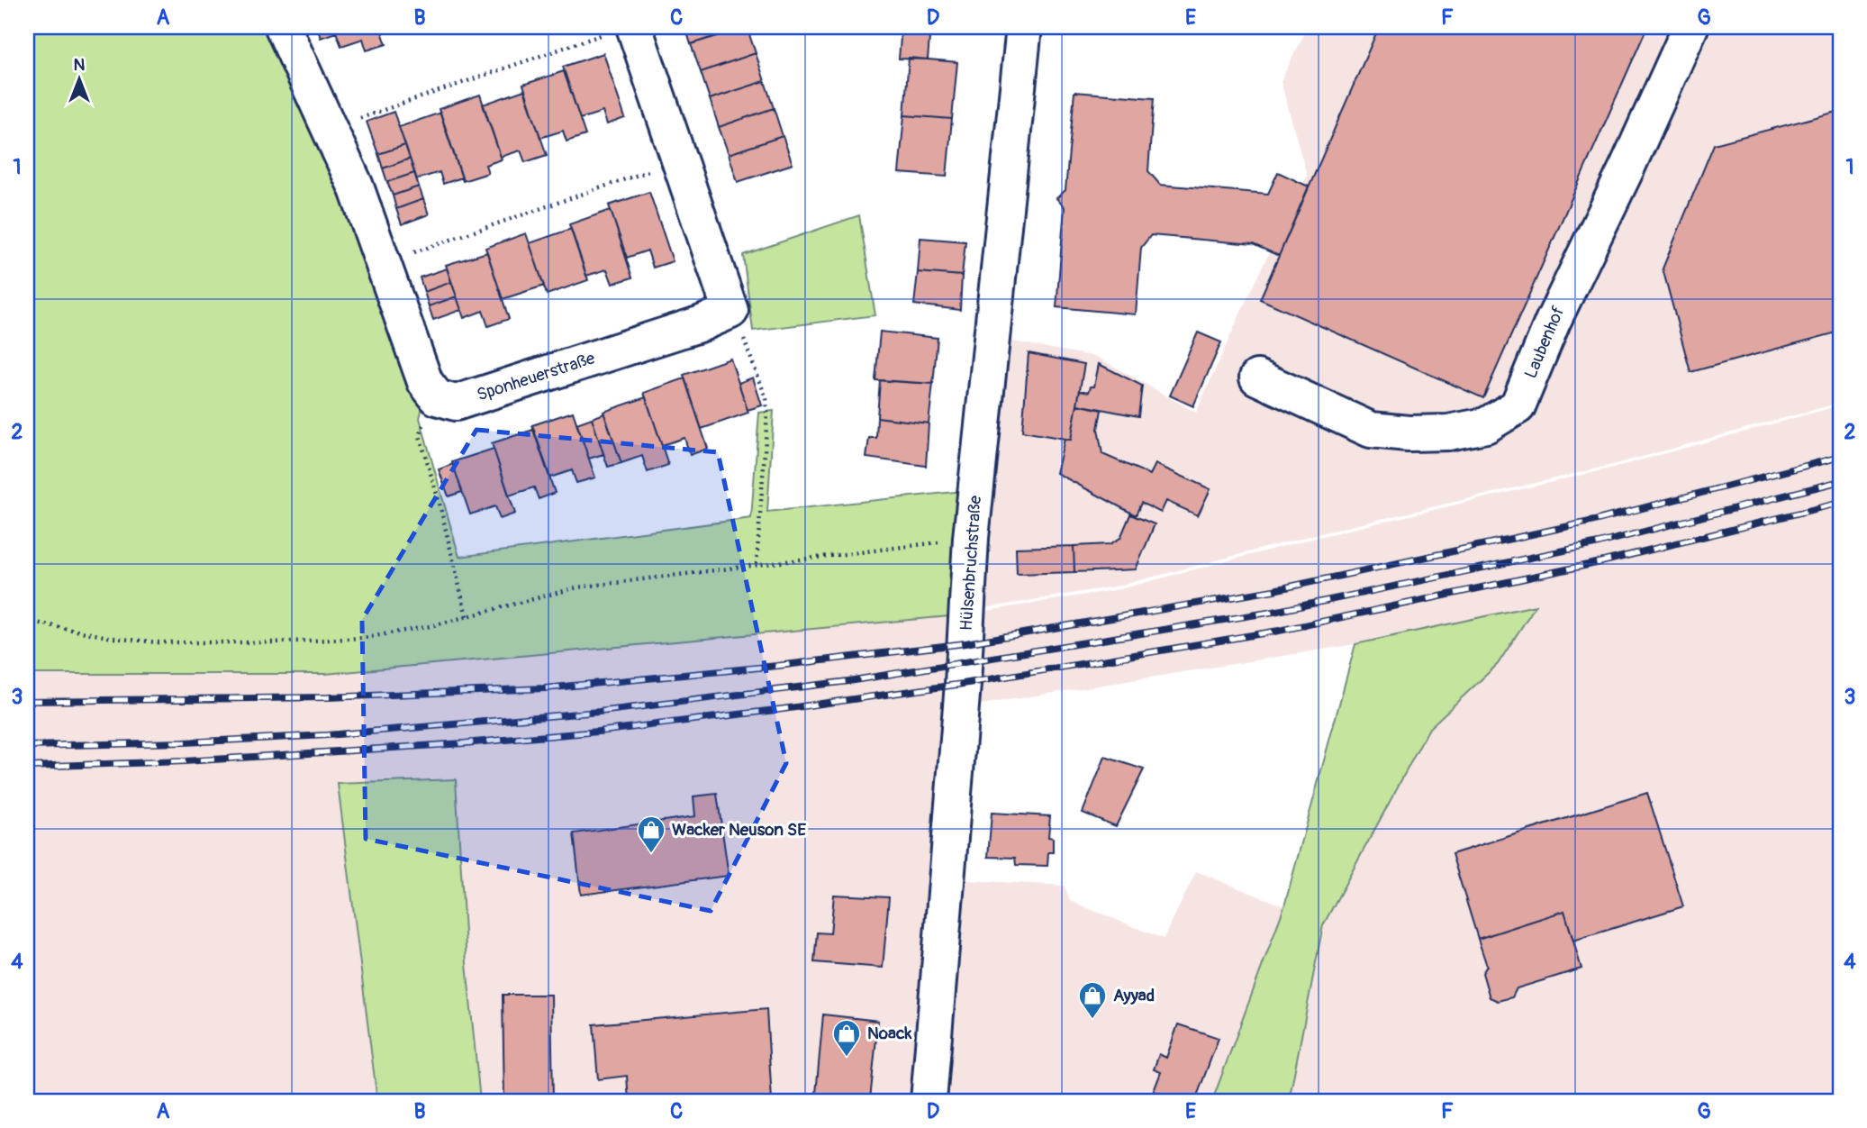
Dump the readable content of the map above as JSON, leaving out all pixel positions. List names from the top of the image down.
{
  "streets": {
    "street": ["Laubenhof", "Sponheuerstraße", "Hülsenbruchstraße"]
  },
  "places": {
    "shop": ["Wacker Neuson SE", "Ayyad", "Noack"]
  },
  "north": "top",
  "grid": {
    "columns": [
      "A",
      "B",
      "C",
      "D",
      "E",
      "F",
      "G"
    ],
    "rows": [
      "1",
      "2",
      "3",
      "4"
    ]
  }
}
